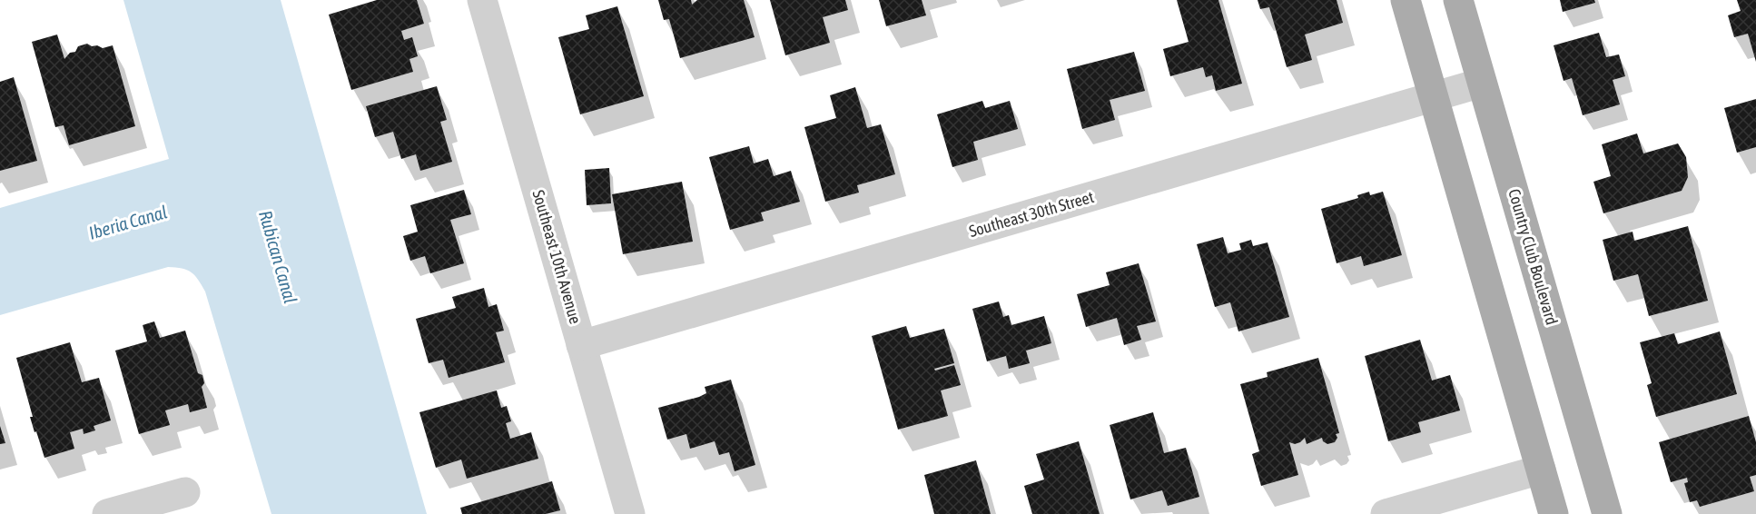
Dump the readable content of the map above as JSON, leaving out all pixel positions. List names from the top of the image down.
{
  "streets": {
    "main road": ["Country Club Boulevard"],
    "street": ["Southeast 30th Street", "Southeast 10th Avenue"]
  },
  "crossings": [
    ["Southeast 30th Street", "Southeast 10th Avenue"],
    ["Southeast 30th Street", "Country Club Boulevard"]
  ],
  "water": ["Iberia Canal", "Rubican Canal"]
}
